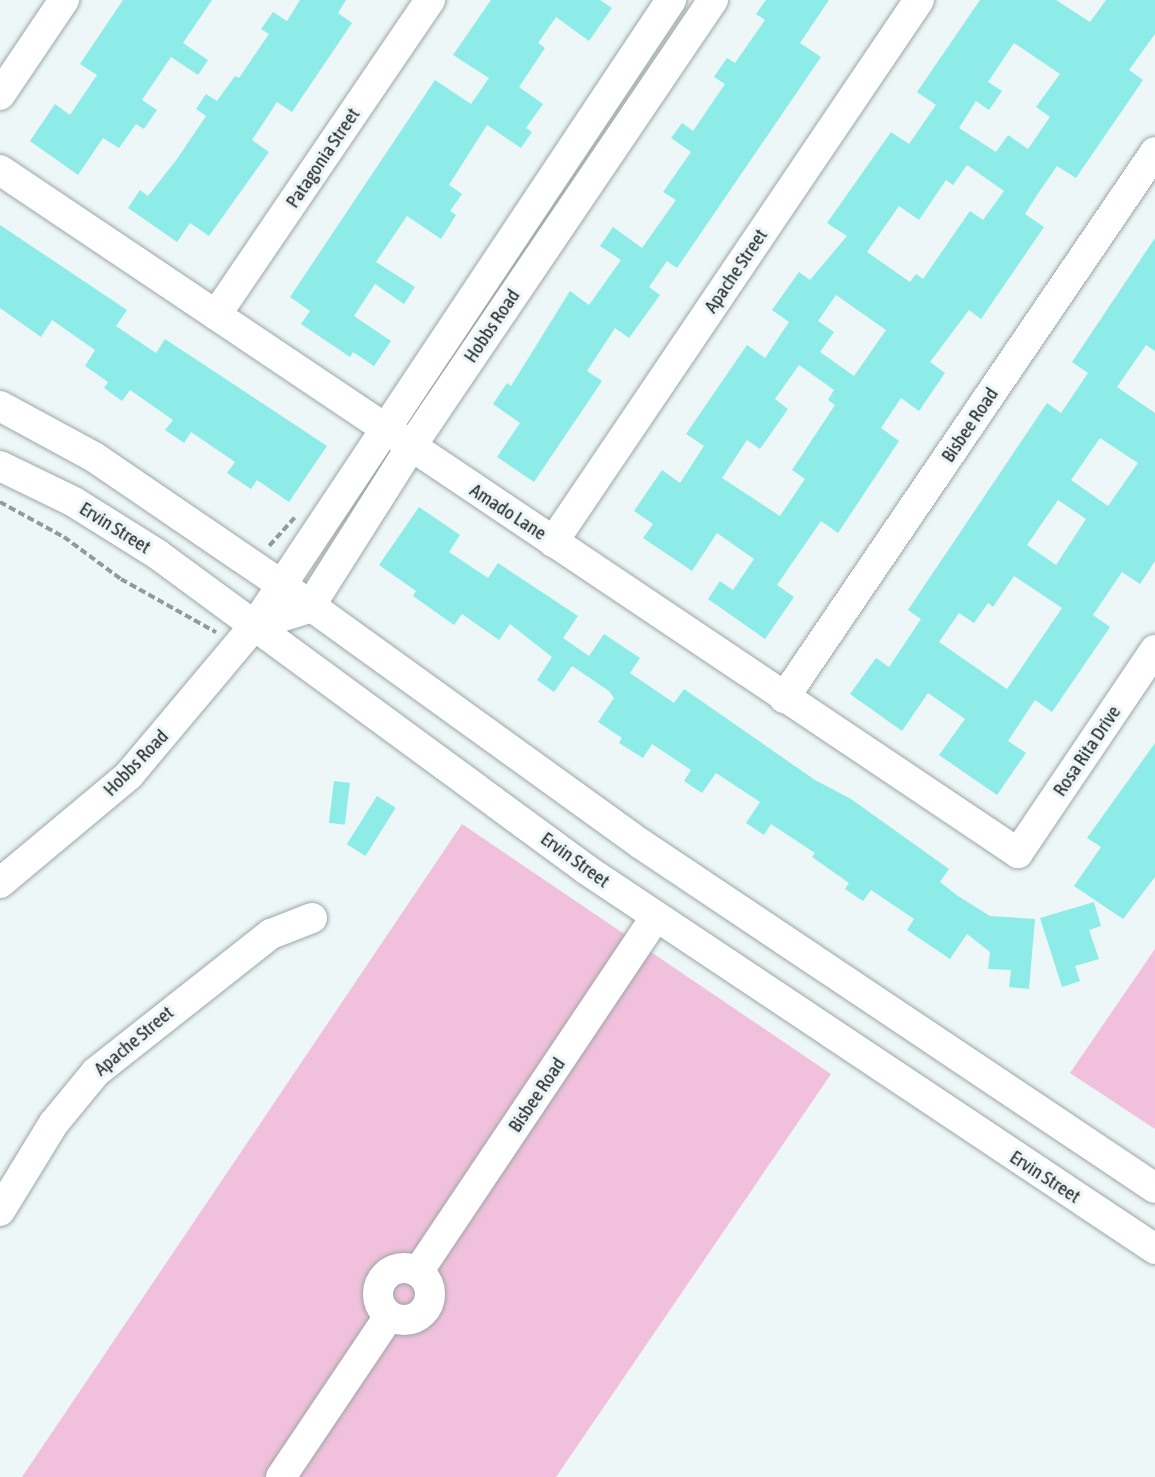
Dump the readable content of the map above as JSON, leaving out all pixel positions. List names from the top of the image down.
{
  "streets": {
    "street": [
      "Patagonia Street",
      "Apache Street",
      "Hobbs Road",
      "Bisbee Road",
      "Amado Lane",
      "Ervin Street",
      "Rosa Rita Drive"
    ]
  },
  "crossings": [
    ["Patagonia Street", "Amado Lane"],
    ["Apache Street", "Amado Lane"],
    ["Hobbs Road", "Amado Lane"],
    ["Hobbs Road", "Ervin Street"],
    ["Bisbee Road", "Amado Lane"],
    ["Bisbee Road", "Ervin Street"],
    ["Amado Lane", "Rosa Rita Drive"]
  ]
}
